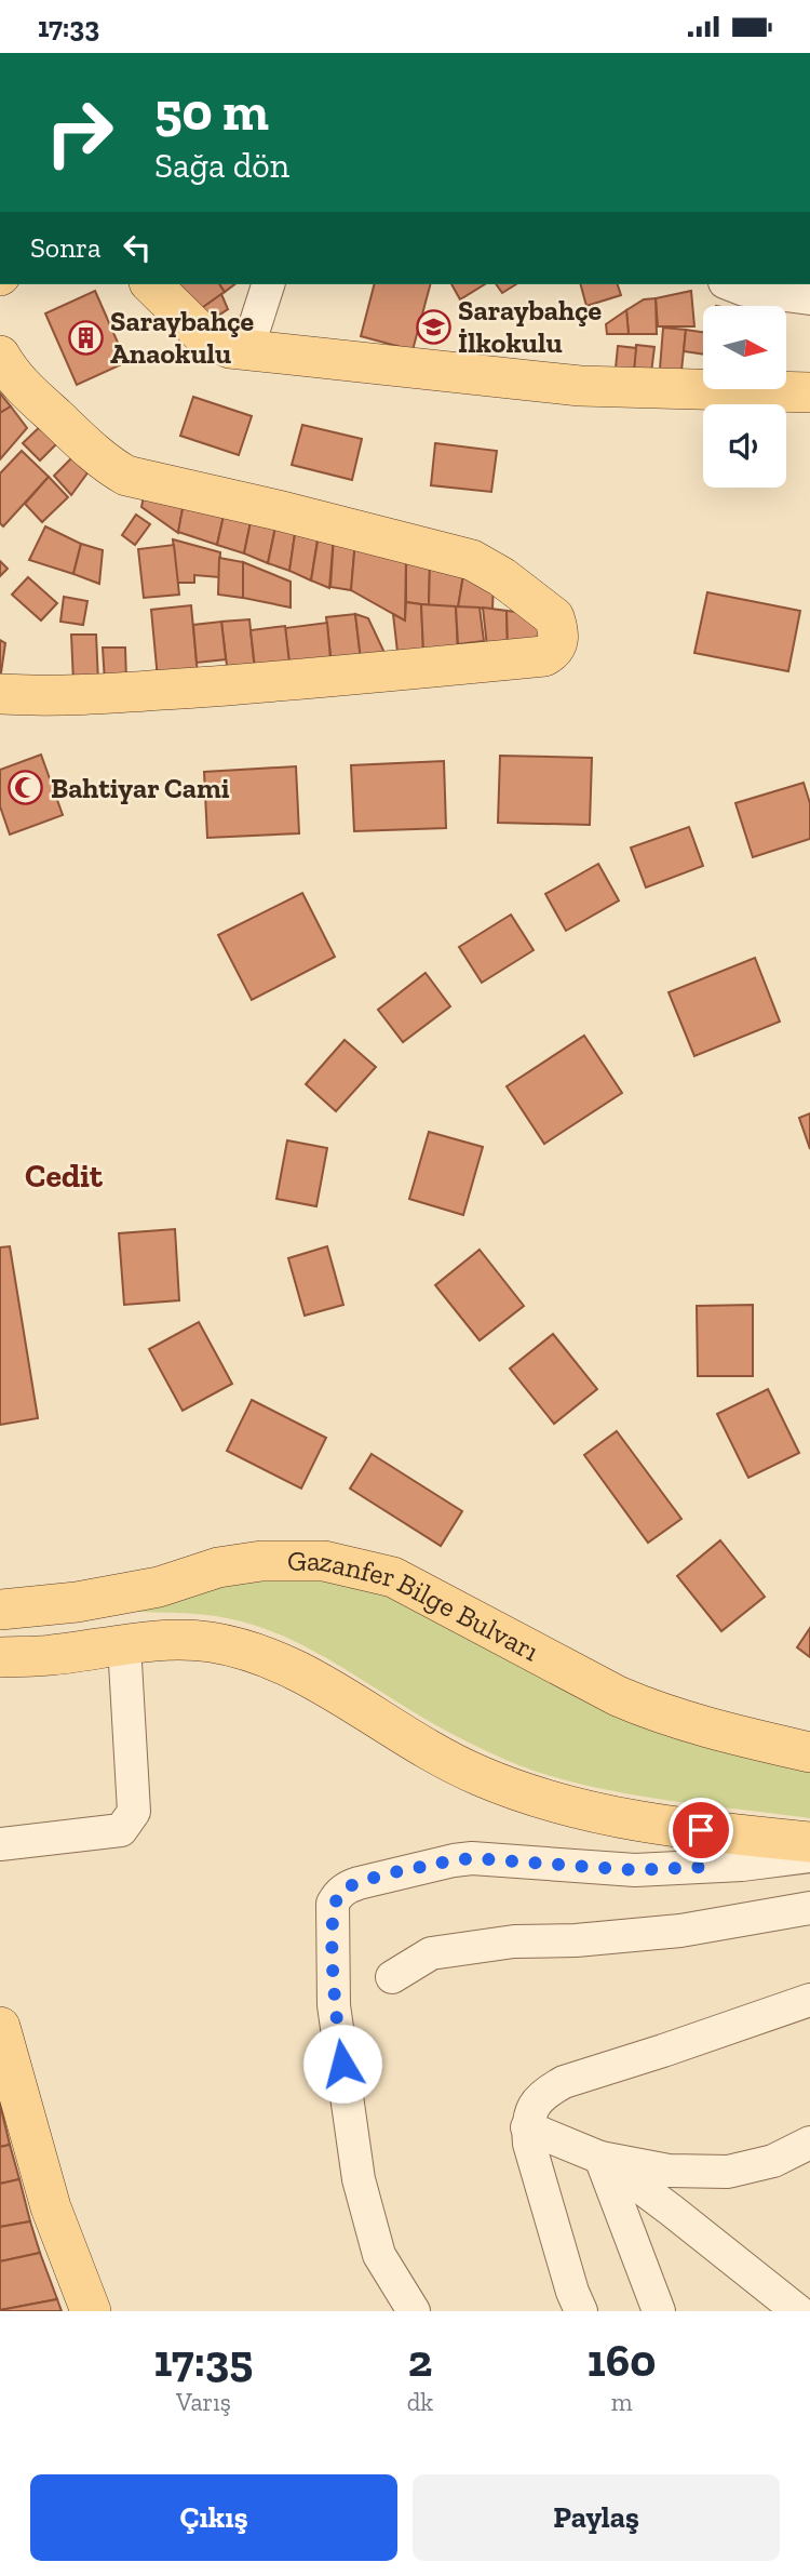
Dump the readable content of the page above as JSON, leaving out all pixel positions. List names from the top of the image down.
{
  "streets": {
    "main road": ["Gazanfer Bilge Bulvarı"]
  },
  "districts": ["Cedit"],
  "places": {
    "school or university": ["Saraybahçe İlkokulu"],
    "building": ["Saraybahçe Anaokulu"],
    "mosque": ["Bahtiyar Cami"]
  },
  "north": "right",
  "page": {
    "status": "17:33",
    "turn": ["50 m", "Sağa dön"],
    "then": "Sonra",
    "eta": [
      "17:35",
      "Varış",
      "2",
      "dk",
      "160",
      "m"
    ],
    "buttons": ["Çıkış", "Paylaş"]
  }
}
